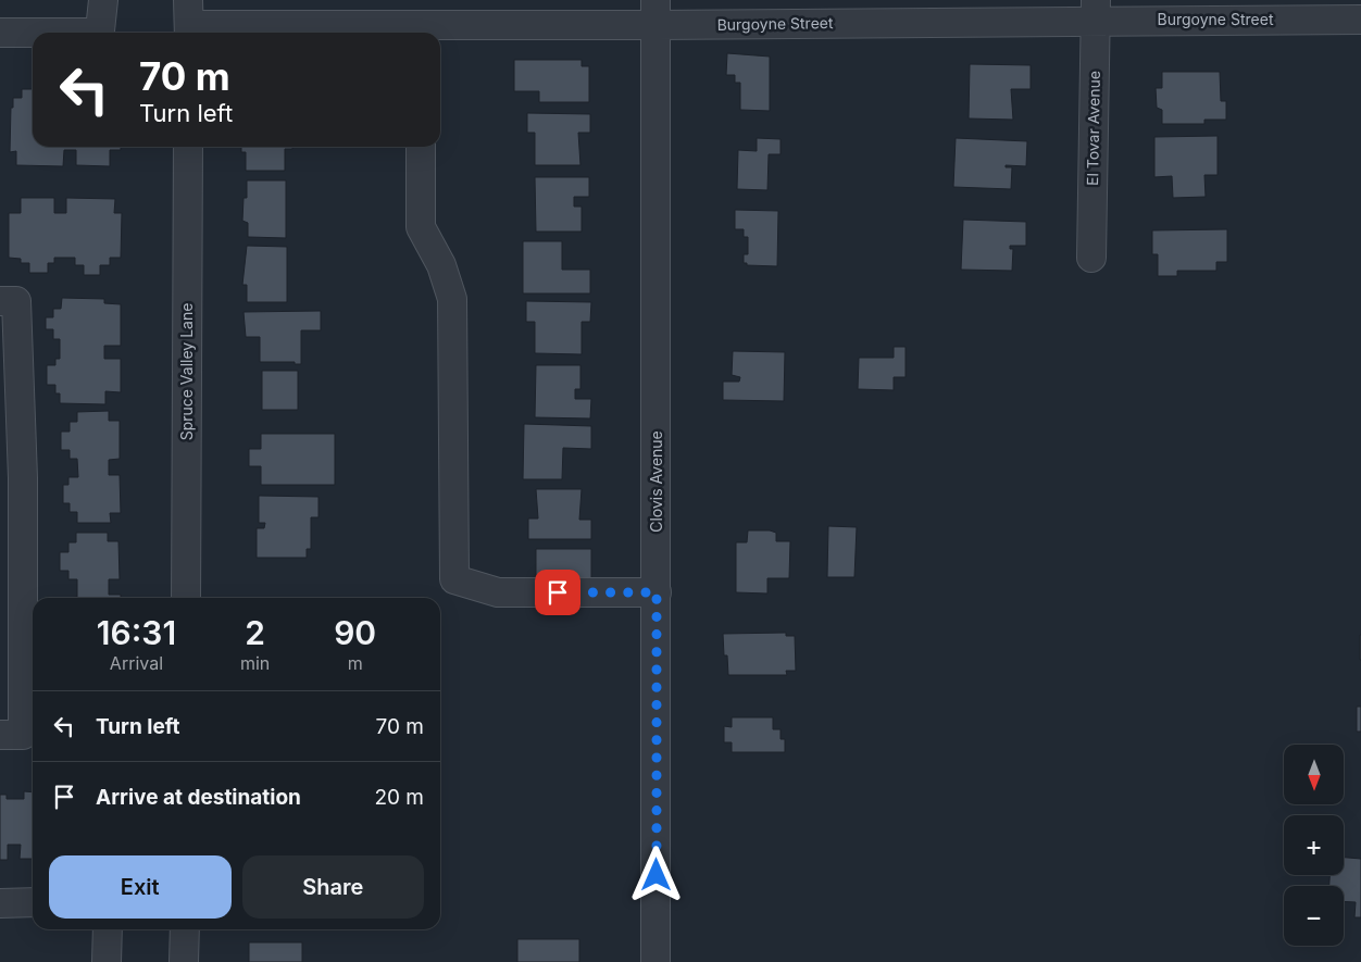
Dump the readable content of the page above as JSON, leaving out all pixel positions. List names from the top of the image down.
{
  "streets": {
    "street": [
      "Burgoyne Street",
      "El Tovar Avenue",
      "Spruce Valley Lane",
      "Clovis Avenue"
    ]
  },
  "crossings": [
    ["Burgoyne Street", "El Tovar Avenue"],
    ["Burgoyne Street", "Clovis Avenue"]
  ],
  "north": "bottom",
  "page": {
    "turn": ["70 m", "Turn left"],
    "eta": [
      "16:31",
      "Arrival",
      "2",
      "min",
      "90",
      "m"
    ],
    "list": [
      {
        "name": "Turn left",
        "value": "70 m"
      },
      {
        "name": "Arrive at destination",
        "value": "20 m"
      }
    ],
    "map_buttons": ["+", "−"],
    "buttons": ["Exit", "Share"]
  }
}
